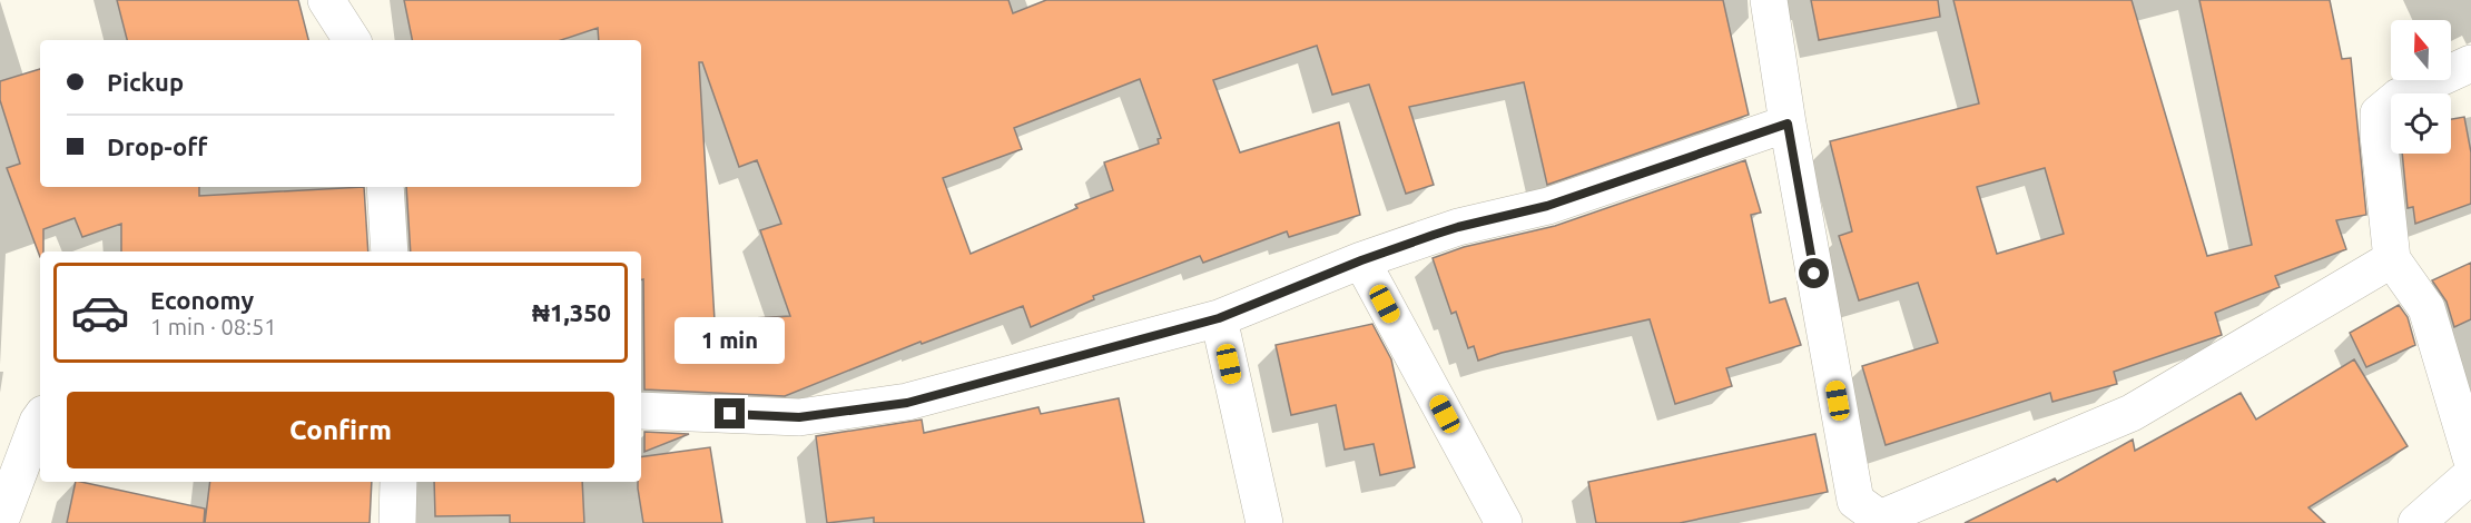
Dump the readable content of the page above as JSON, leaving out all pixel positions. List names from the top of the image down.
{
  "north": "top",
  "page": {
    "banner": ["Pickup", "Drop-off"],
    "list": [
      {
        "name": "Economy",
        "note": "1 min · 08:51",
        "value": "₦1,350"
      }
    ],
    "bubble": "1 min",
    "buttons": "Confirm"
  }
}
